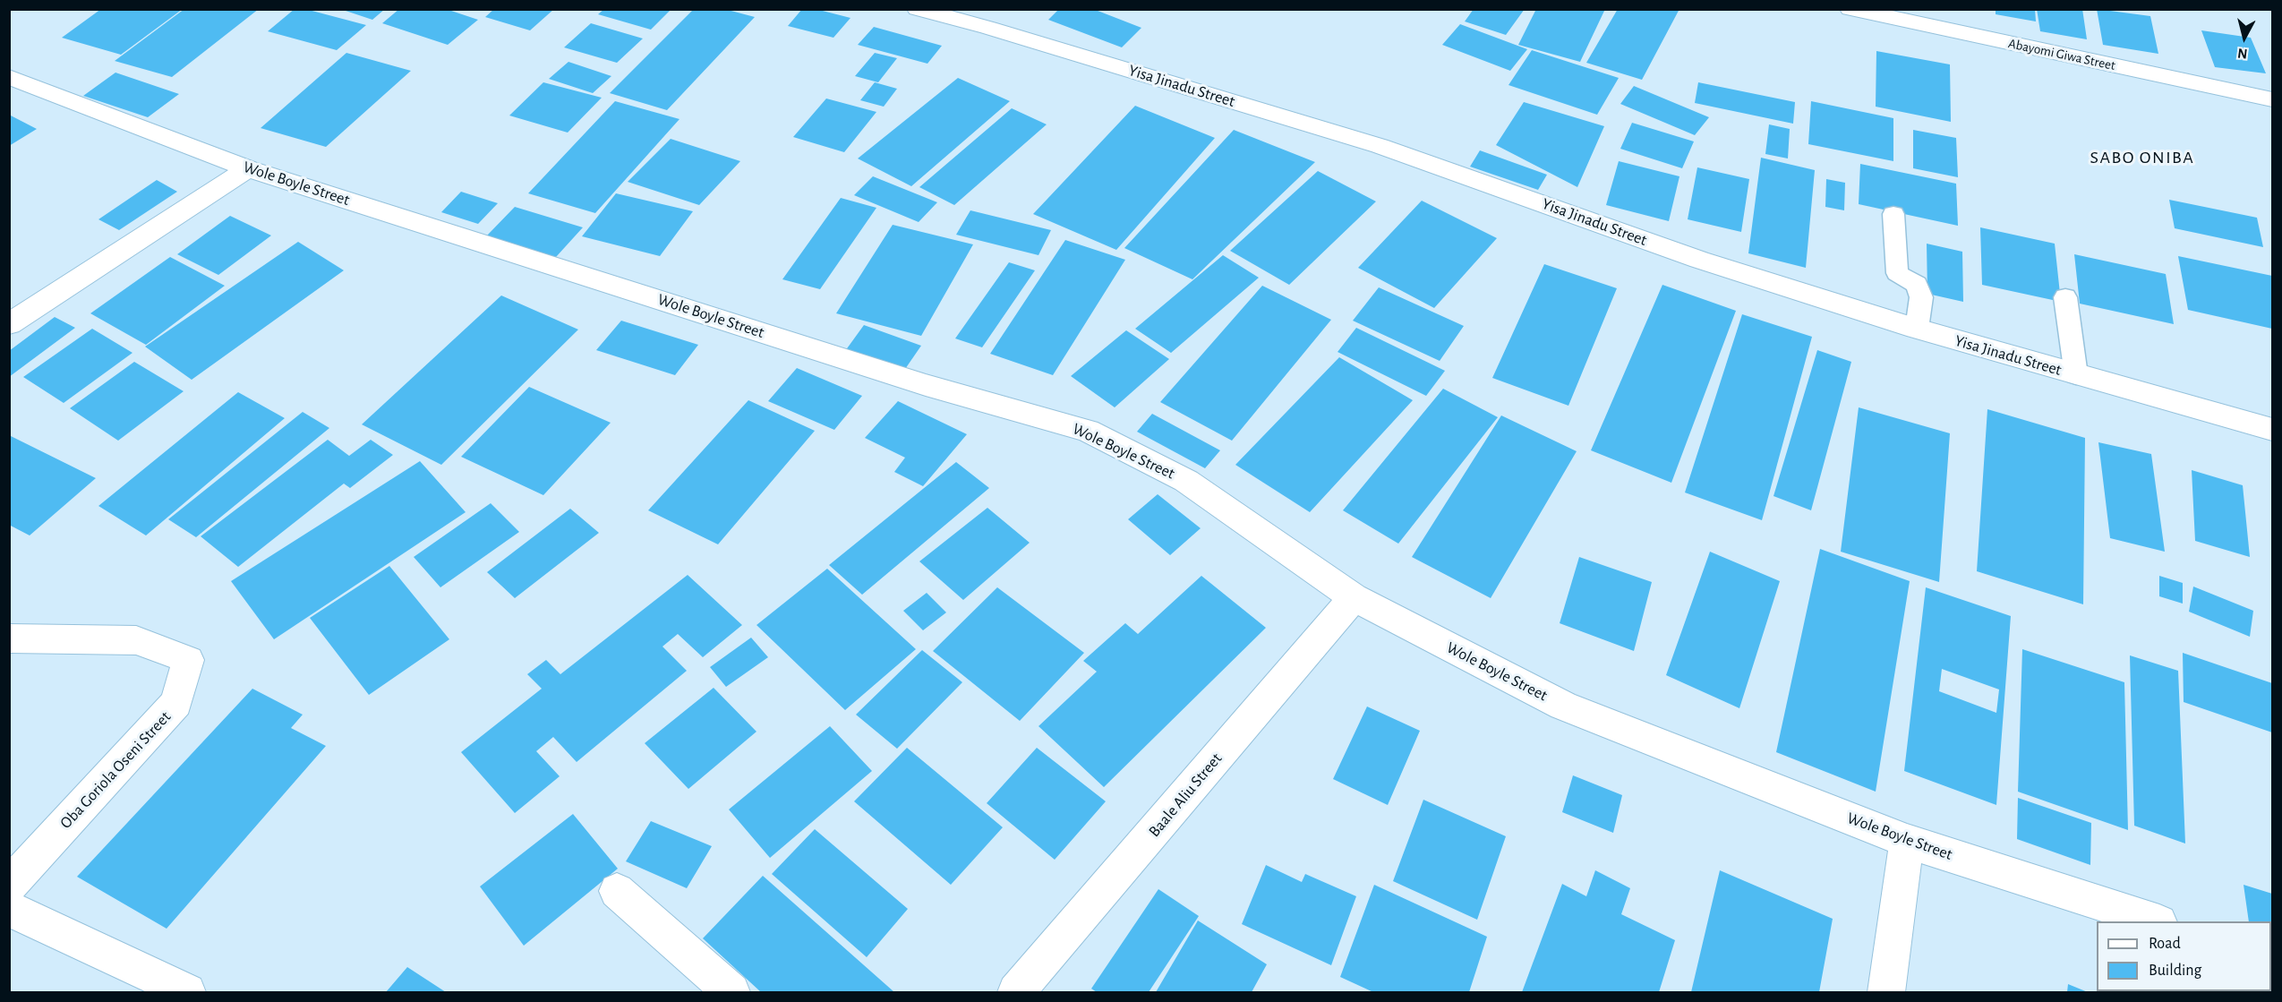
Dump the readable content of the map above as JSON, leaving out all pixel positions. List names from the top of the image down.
{
  "streets": {
    "street": [
      "Abayomi Giwa Street",
      "Yisa Jinadu Street",
      "Wole Boyle Street",
      "Oba Goriola Oseni Street",
      "Baale Aliu Street"
    ]
  },
  "crossings": [
    ["Wole Boyle Street", "Baale Aliu Street"]
  ],
  "districts": ["SABO ONIBA"],
  "legend": ["Road", "Building"],
  "north": "bottom"
}
